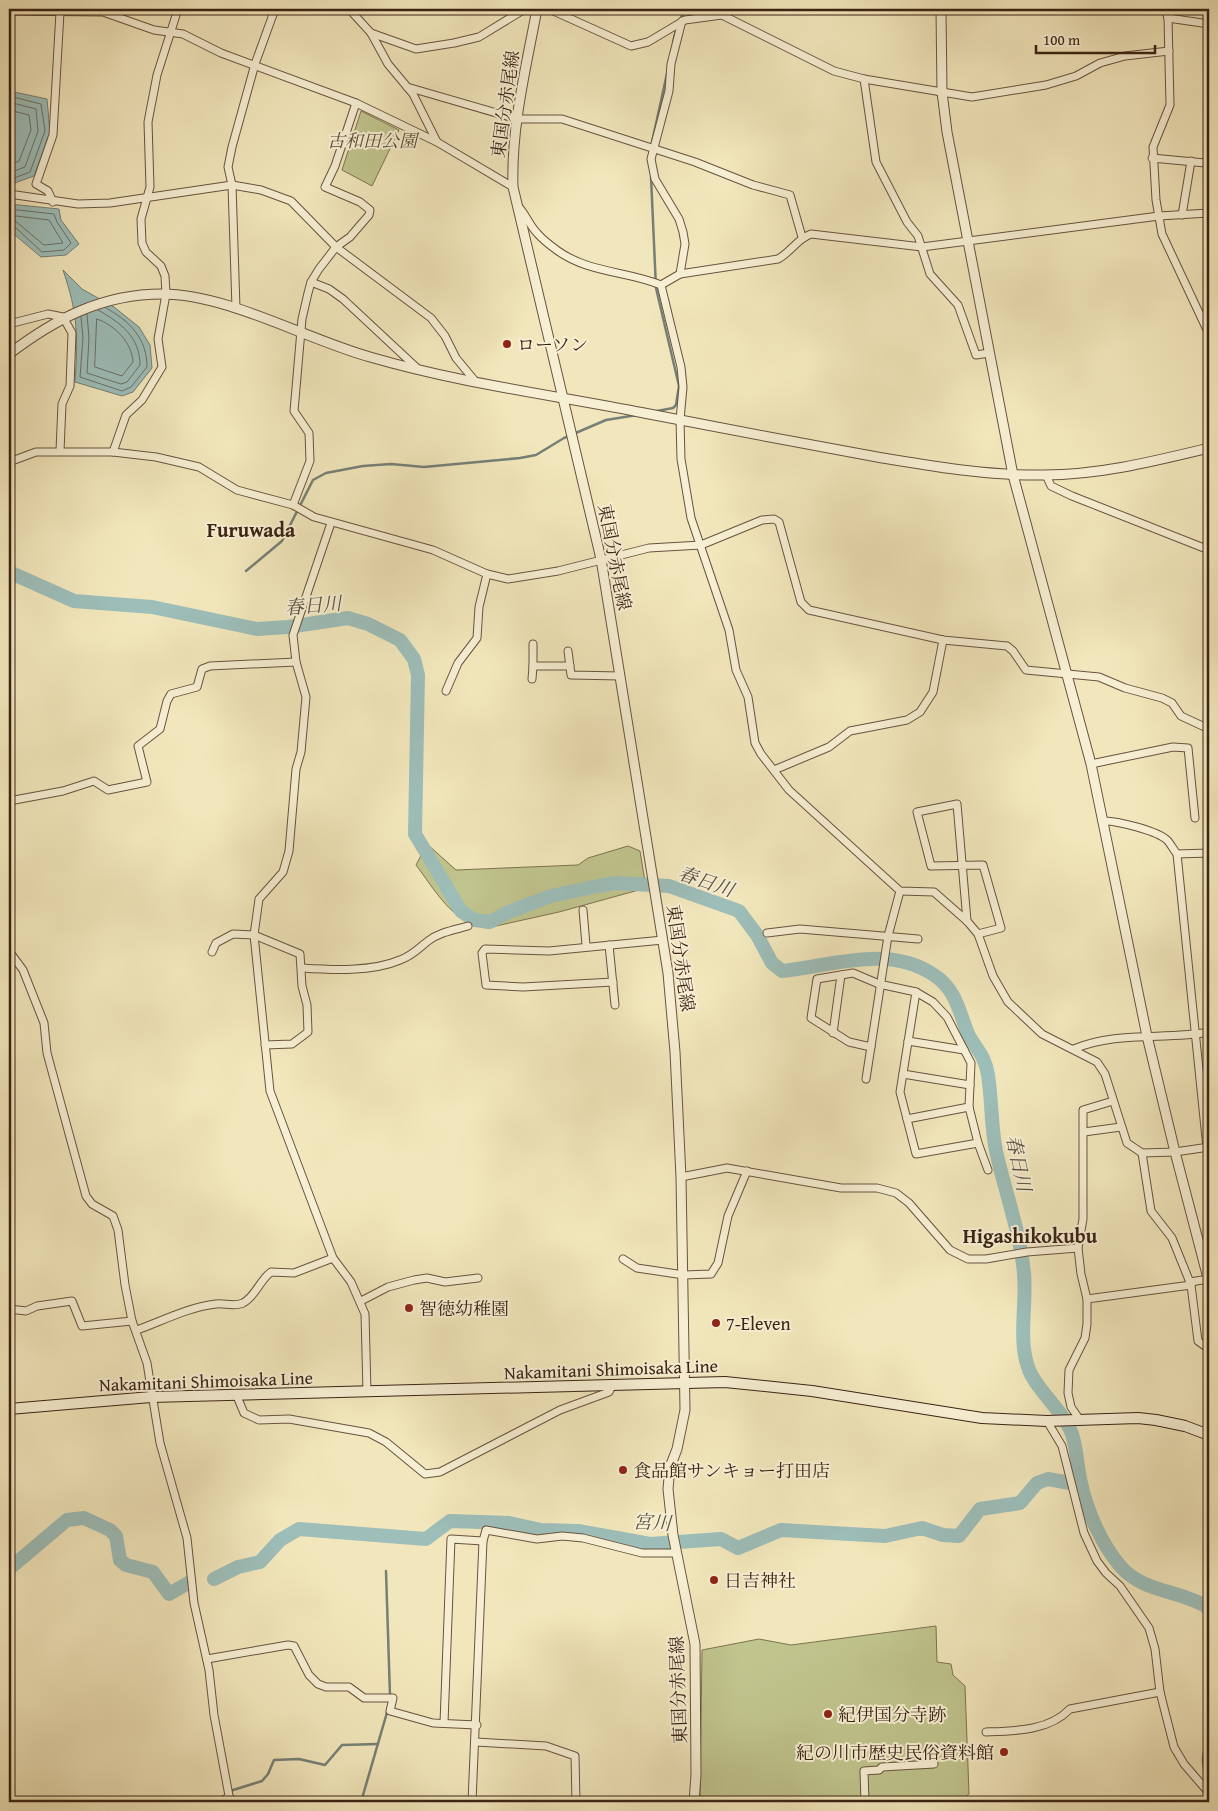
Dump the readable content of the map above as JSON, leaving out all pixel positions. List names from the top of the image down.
{
  "streets": {
    "main road": ["Nakamitani Shimoisaka Line"],
    "street": ["東国分赤尾線"]
  },
  "crossings": [
    ["東国分赤尾線", "Nakamitani Shimoisaka Line"]
  ],
  "districts": ["Furuwada", "Higashikokubu"],
  "water": ["春日川", "宮川"],
  "parks": ["古和田公園"],
  "places": [
    "ローソン",
    "智徳幼稚園",
    "7-Eleven",
    "食品館サンキョー打田店",
    "日吉神社",
    "紀伊国分寺跡",
    "紀の川市歴史民俗資料館"
  ],
  "scale_bar": "100 m"
}
